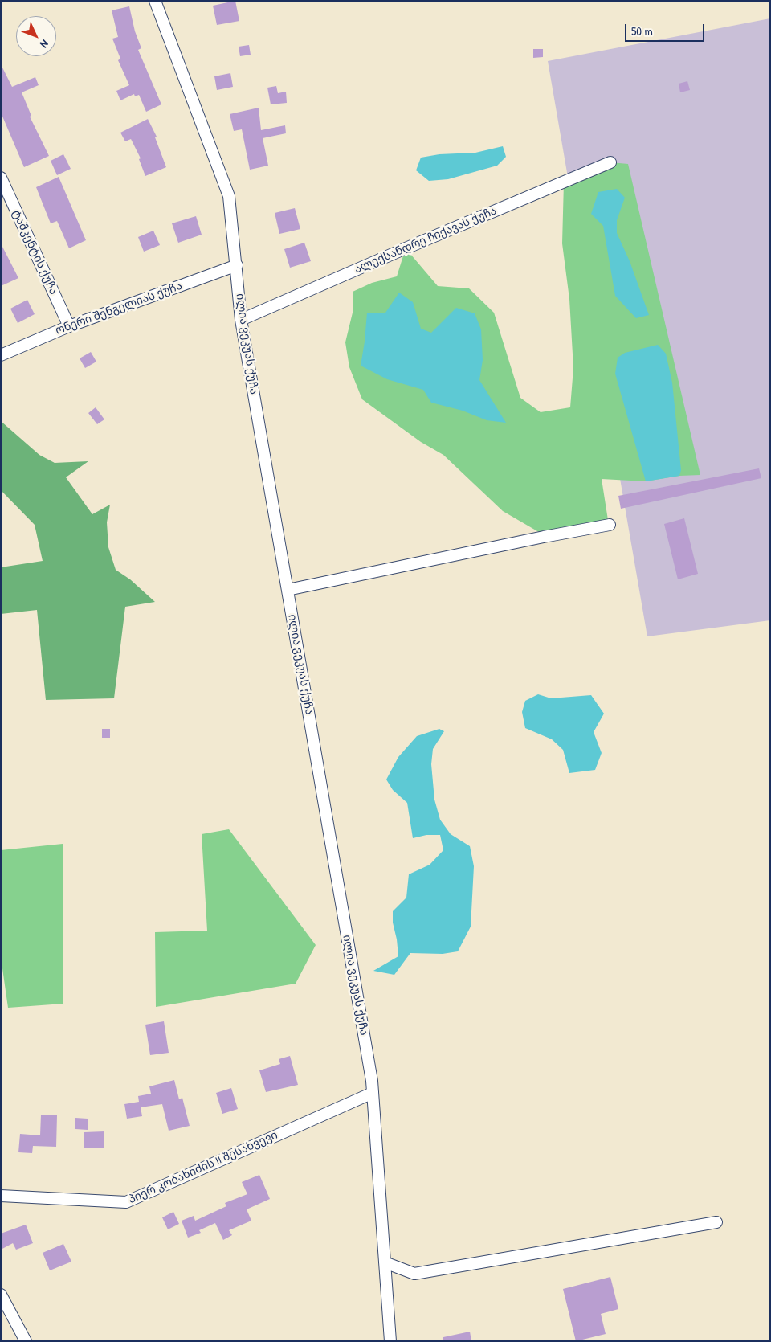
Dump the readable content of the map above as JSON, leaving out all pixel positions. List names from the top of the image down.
{
  "streets": {
    "street": [
      "ალექსანდრე ჩიქავას ქუჩა",
      "ტაშკენტის ქუჩა",
      "ონერი შენგელიას ქუჩა",
      "ილია ვეკუას ქუჩა",
      "პიერ კობახიძის II შესახვევი"
    ]
  },
  "crossings": [
    ["ალექსანდრე ჩიქავას ქუჩა", "ილია ვეკუას ქუჩა"],
    ["ტაშკენტის ქუჩა", "ონერი შენგელიას ქუჩა"],
    ["ონერი შენგელიას ქუჩა", "ილია ვეკუას ქუჩა"],
    ["ილია ვეკუას ქუჩა", "პიერ კობახიძის II შესახვევი"]
  ],
  "scale_bar": "50 m",
  "north": "bottom right"
}
